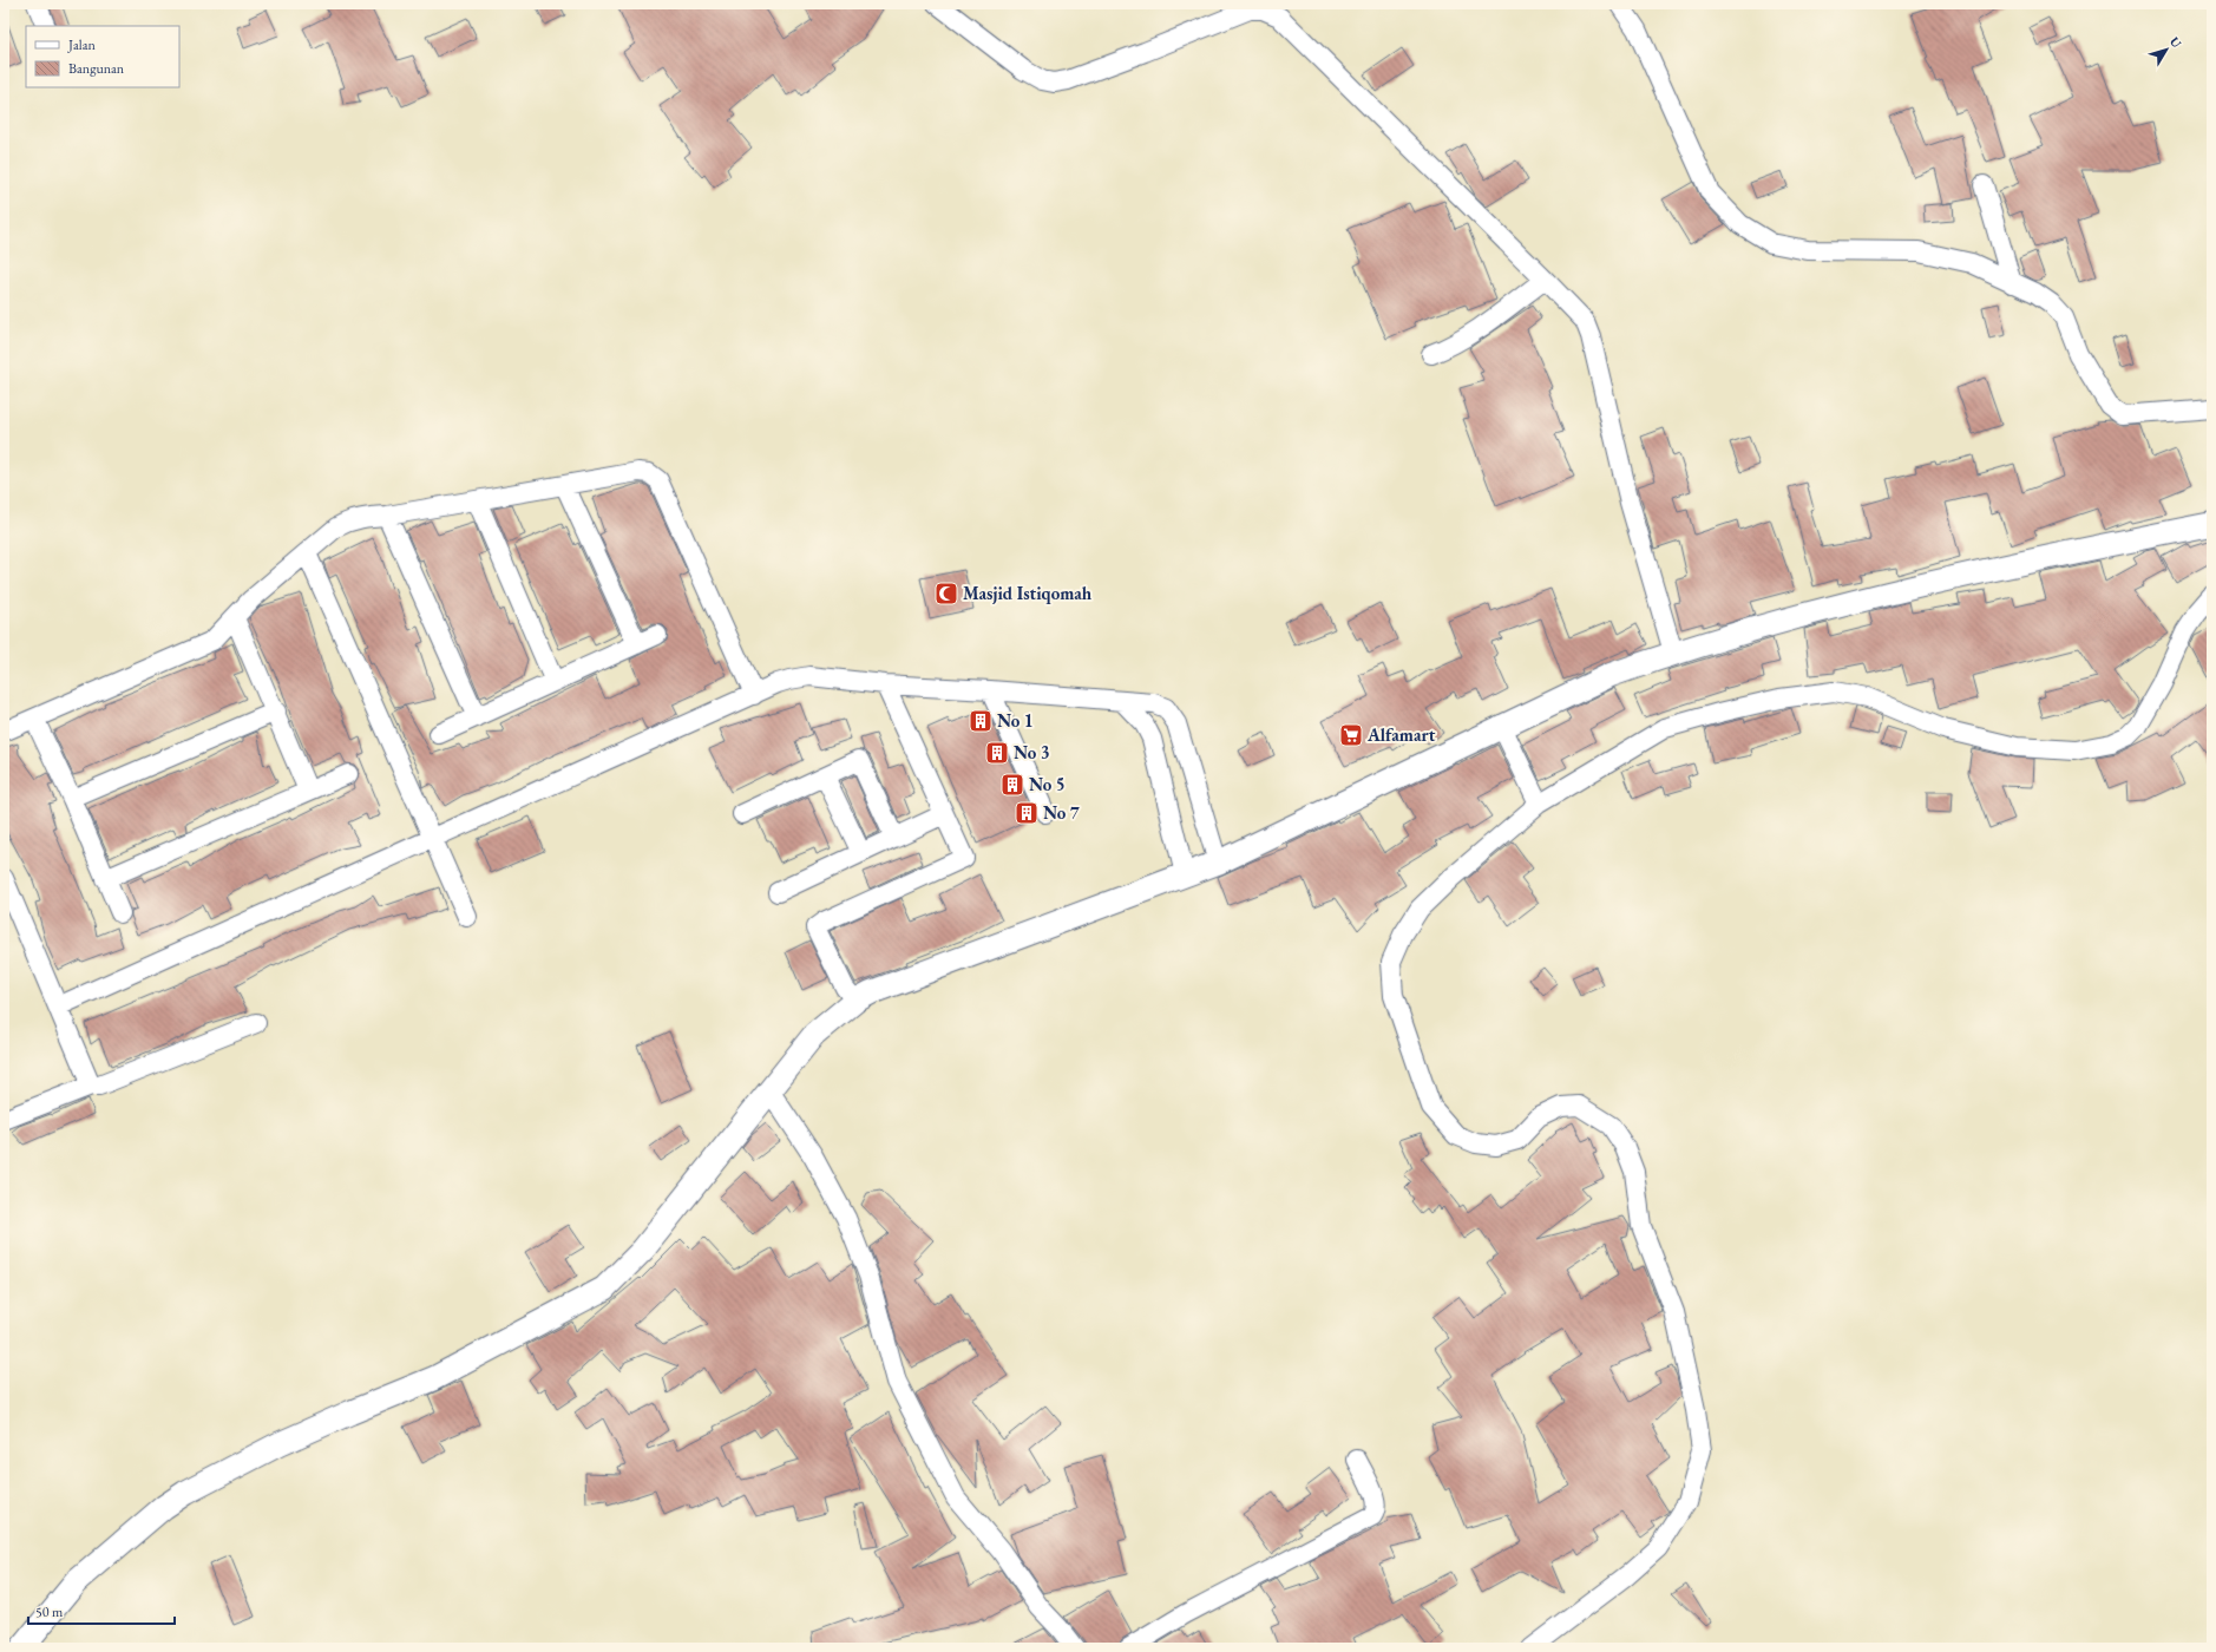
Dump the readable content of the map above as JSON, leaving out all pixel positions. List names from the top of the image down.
{
  "places": {
    "mosque": ["Masjid Istiqomah"],
    "building": [
      "No 1",
      "No 3",
      "No 5",
      "No 7"
    ],
    "supermarket": ["Alfamart"]
  },
  "legend": ["Jalan", "Bangunan"],
  "scale_bar": "50 m",
  "north": "top right"
}
